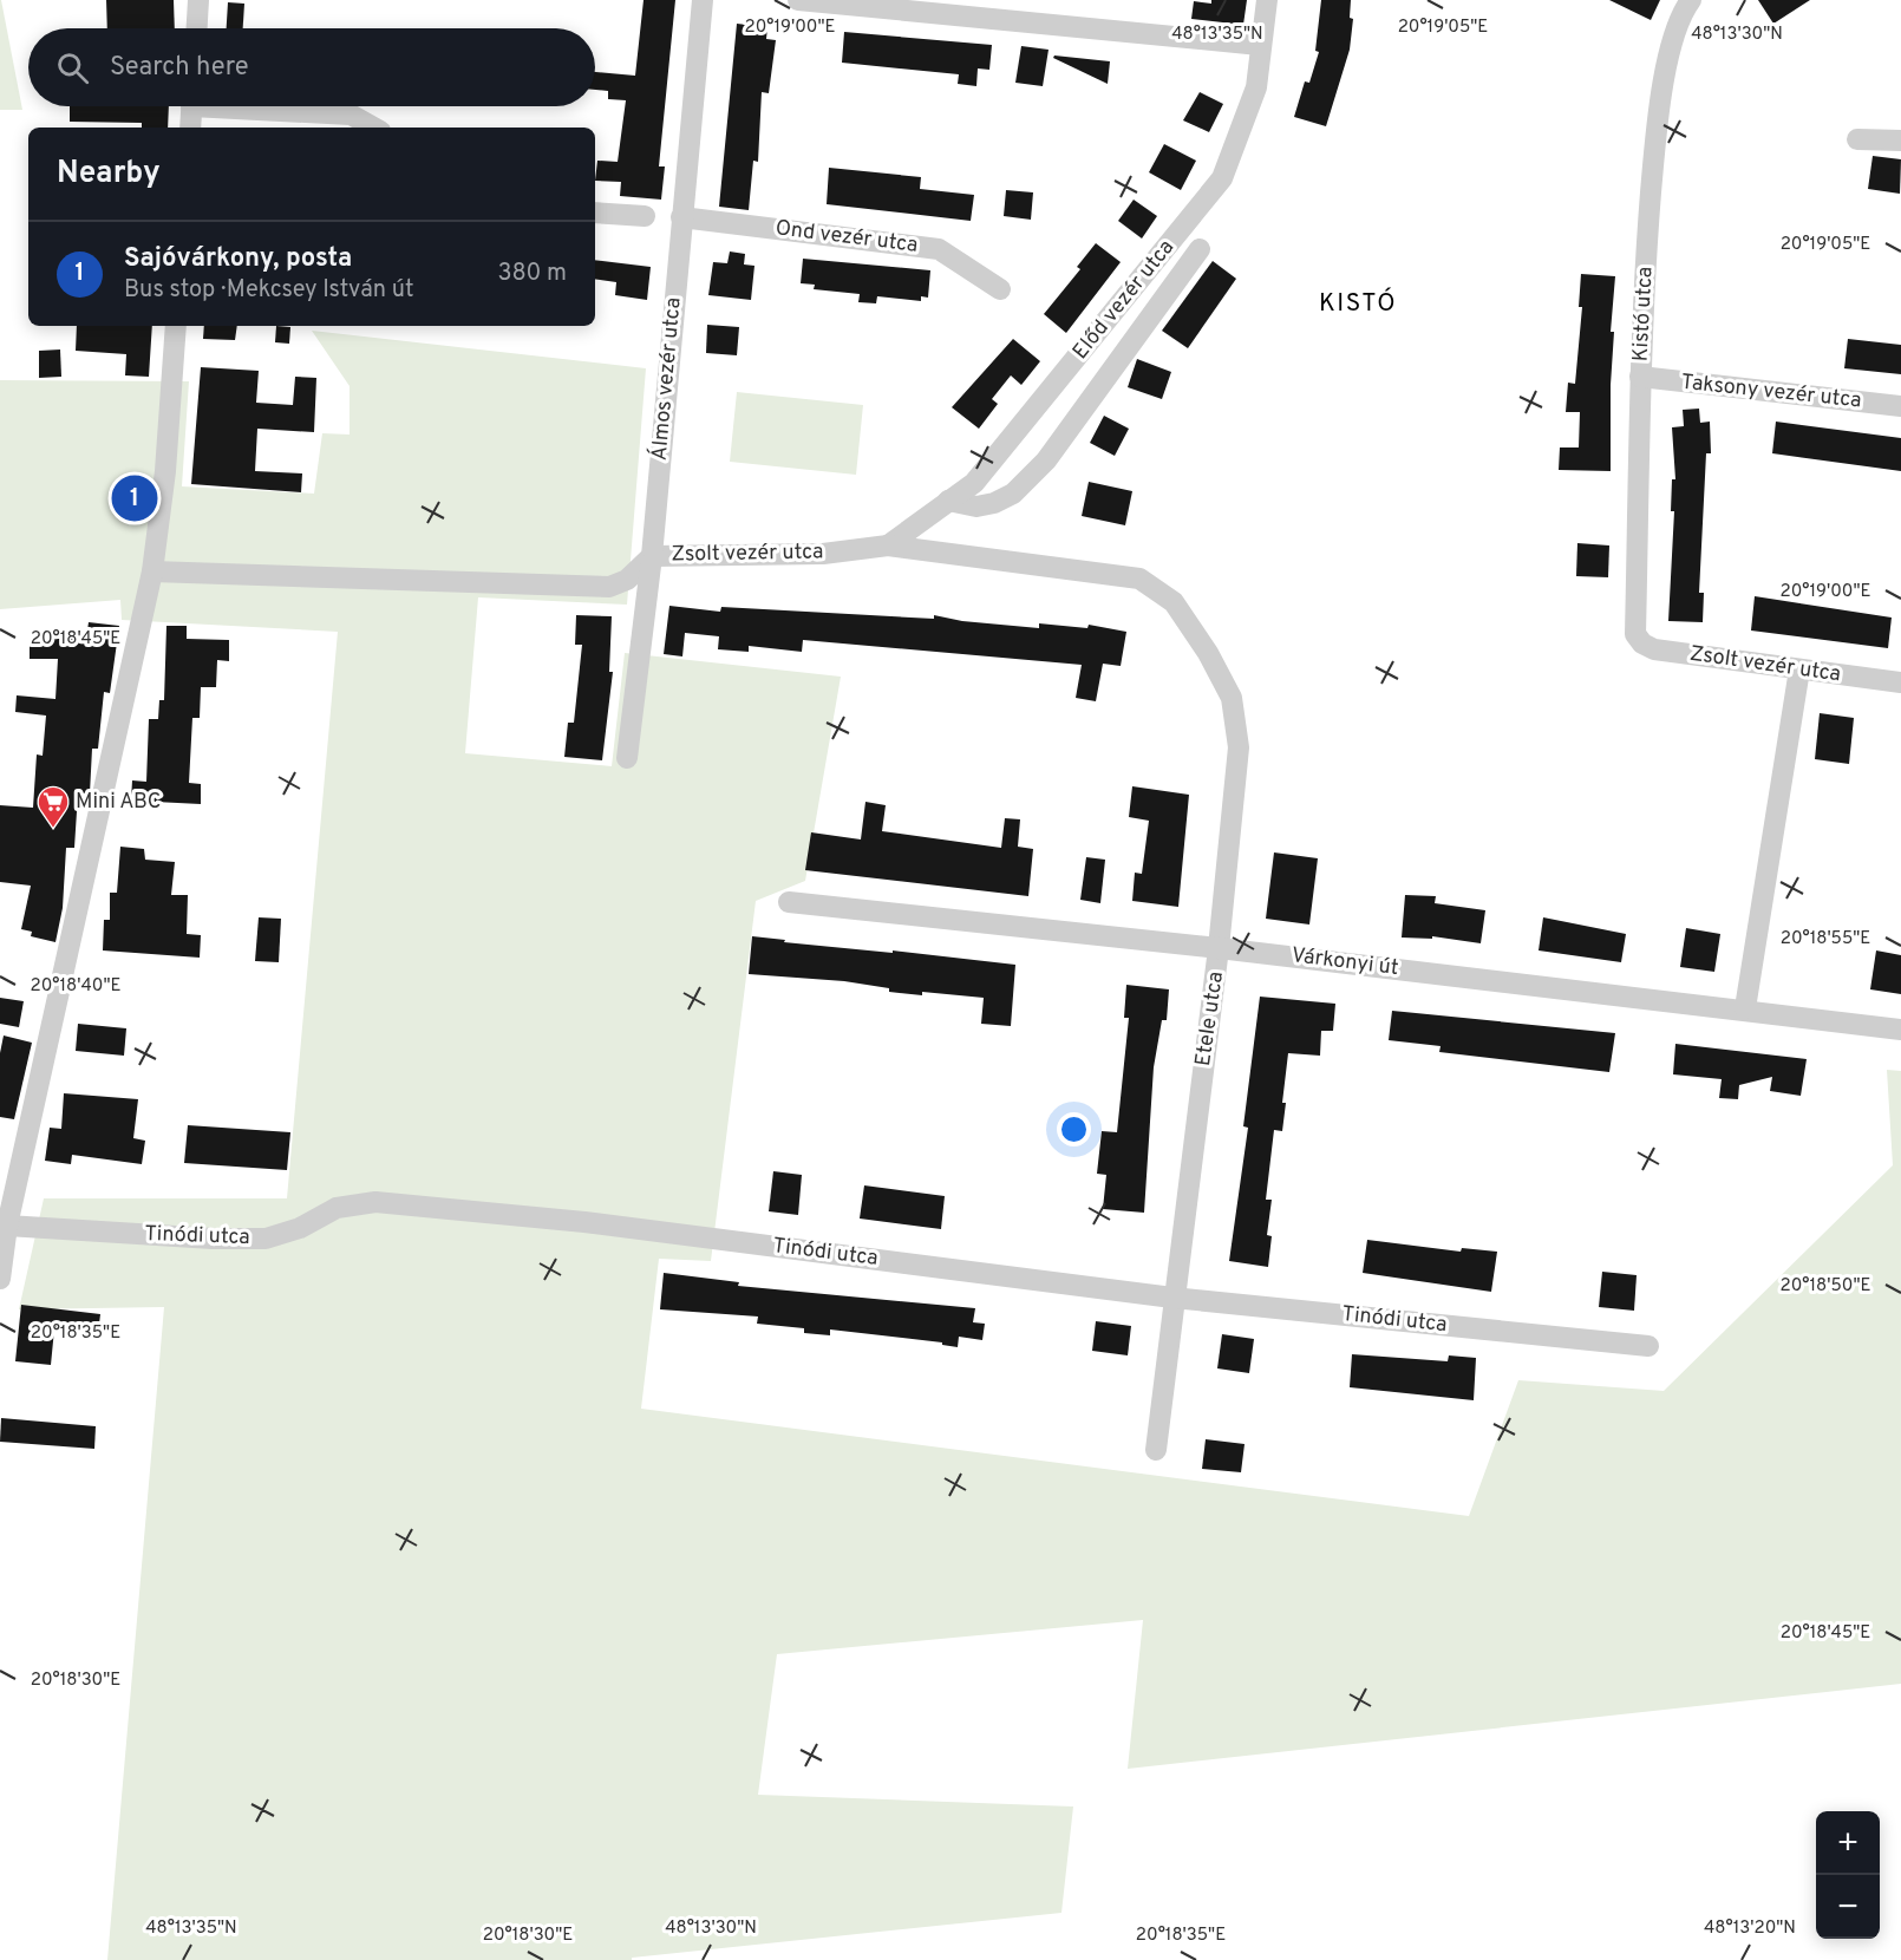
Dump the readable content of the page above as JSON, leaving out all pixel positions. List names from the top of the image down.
{
  "streets": {
    "street": [
      "Ond vezér utca",
      "Előd vezér utca",
      "Kistó utca",
      "Álmos vezér utca",
      "Taksony vezér utca",
      "Zsolt vezér utca",
      "Várkonyi út",
      "Etele utca",
      "Tinódi utca"
    ]
  },
  "crossings": [
    ["Ond vezér utca", "Álmos vezér utca"],
    ["Előd vezér utca", "Zsolt vezér utca"],
    ["Kistó utca", "Taksony vezér utca"],
    ["Kistó utca", "Zsolt vezér utca"],
    ["Álmos vezér utca", "Zsolt vezér utca"],
    ["Zsolt vezér utca", "Etele utca"],
    ["Várkonyi út", "Etele utca"],
    ["Etele utca", "Tinódi utca"]
  ],
  "districts": ["KISTÓ"],
  "places": {
    "supermarket": ["Mini ABC"]
  },
  "page": {
    "search": "Search here",
    "heading": "Nearby",
    "list": [
      {
        "mark": "1",
        "name": "Sajóvárkony, posta",
        "note": "Bus stop · Mekcsey István út",
        "value": "380 m"
      }
    ],
    "pins": "1",
    "map_buttons": ["+", "−"]
  },
  "coordinates": [
    "20°19'00\"E",
    "20°19'05\"E",
    "48°13'35\"N",
    "48°13'30\"N",
    "20°18'45\"E",
    "20°18'55\"E",
    "20°18'40\"E",
    "20°18'50\"E",
    "20°18'35\"E",
    "20°18'30\"E",
    "48°13'20\"N"
  ]
}
